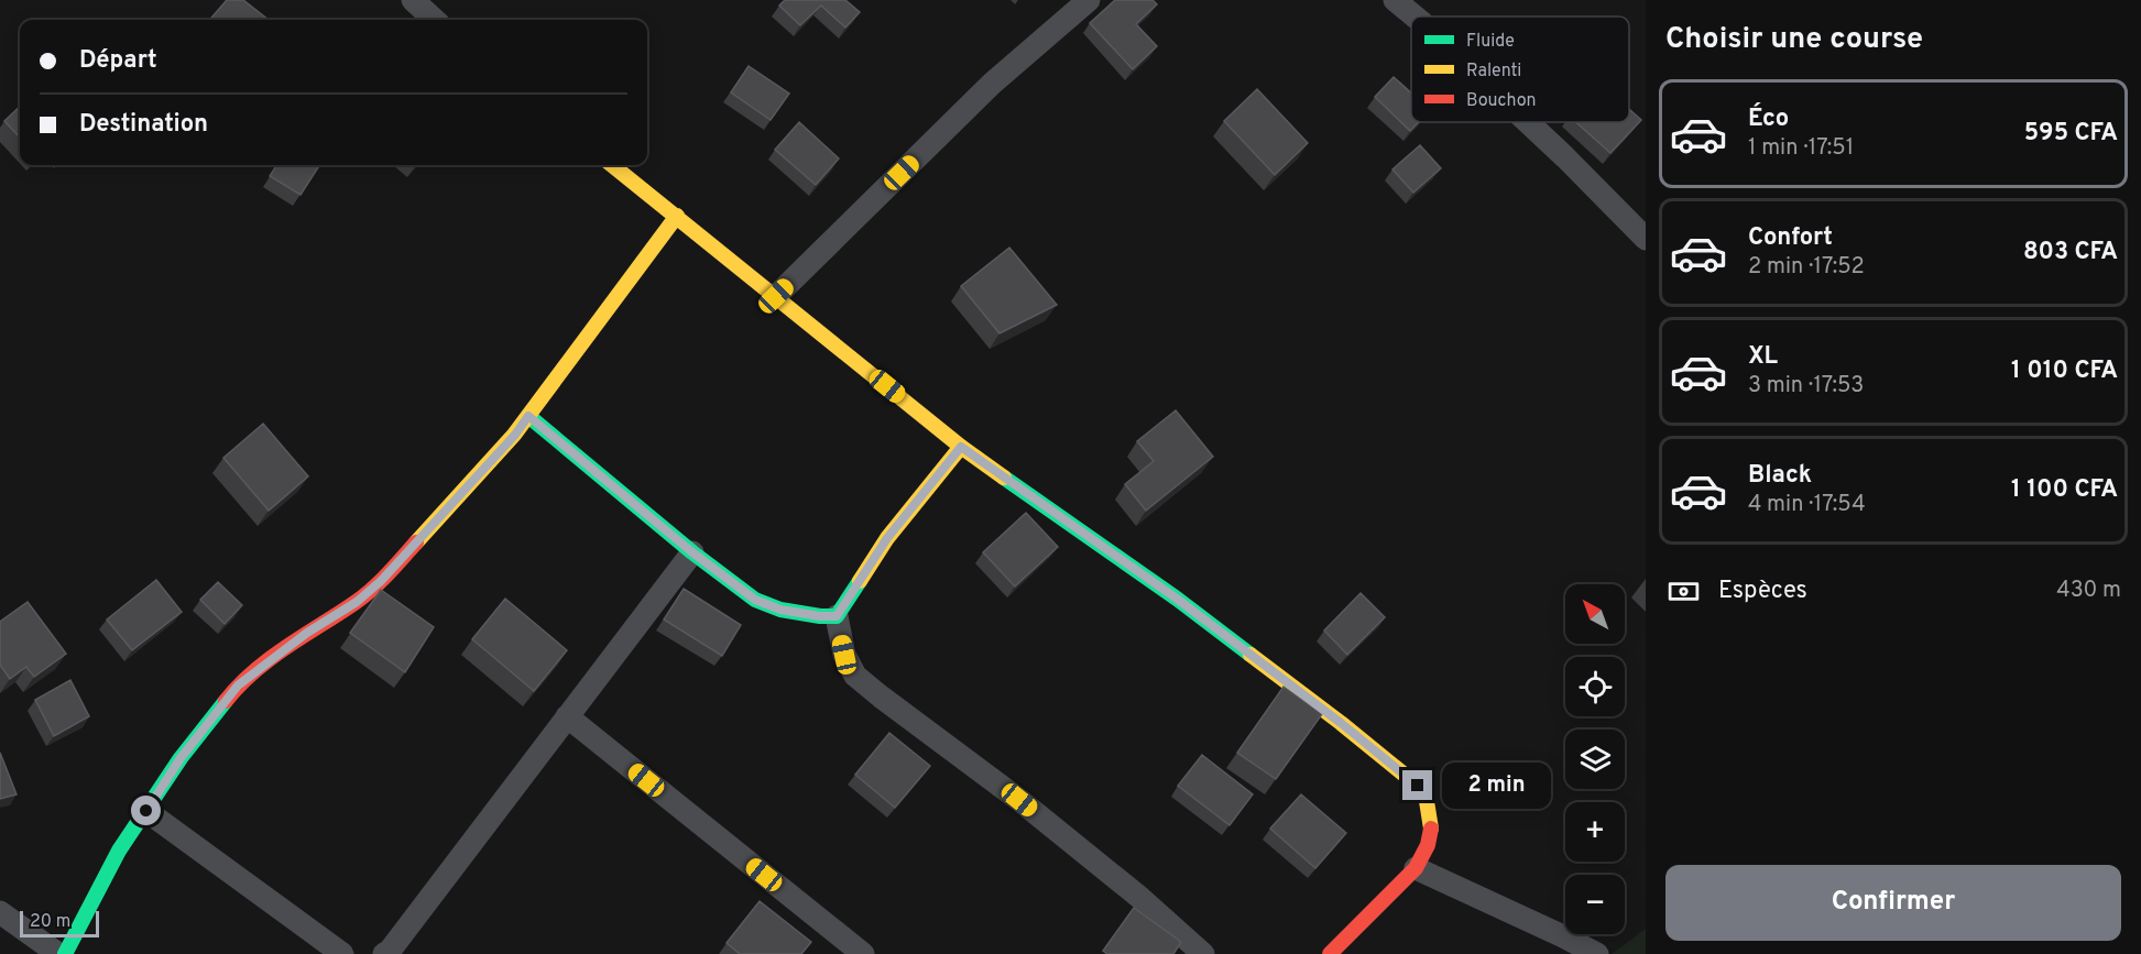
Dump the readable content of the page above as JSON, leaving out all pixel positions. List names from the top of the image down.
{
  "legend": ["Fluide", "Ralenti", "Bouchon"],
  "scale_bar": "20 m",
  "north": "top left",
  "page": {
    "heading": "Choisir une course",
    "banner": ["Départ", "Destination"],
    "list": [
      {
        "name": "Éco",
        "note": "1 min · 17:51",
        "value": "595 CFA"
      },
      {
        "name": "Confort",
        "note": "2 min · 17:52",
        "value": "803 CFA"
      },
      {
        "name": "XL",
        "note": "3 min · 17:53",
        "value": "1 010 CFA"
      },
      {
        "name": "Black",
        "note": "4 min · 17:54",
        "value": "1 100 CFA"
      }
    ],
    "pay": ["Espèces", "430 m"],
    "map_buttons": ["+", "−"],
    "bubble": "2 min",
    "buttons": "Confirmer",
    "scale": "20 m"
  }
}
